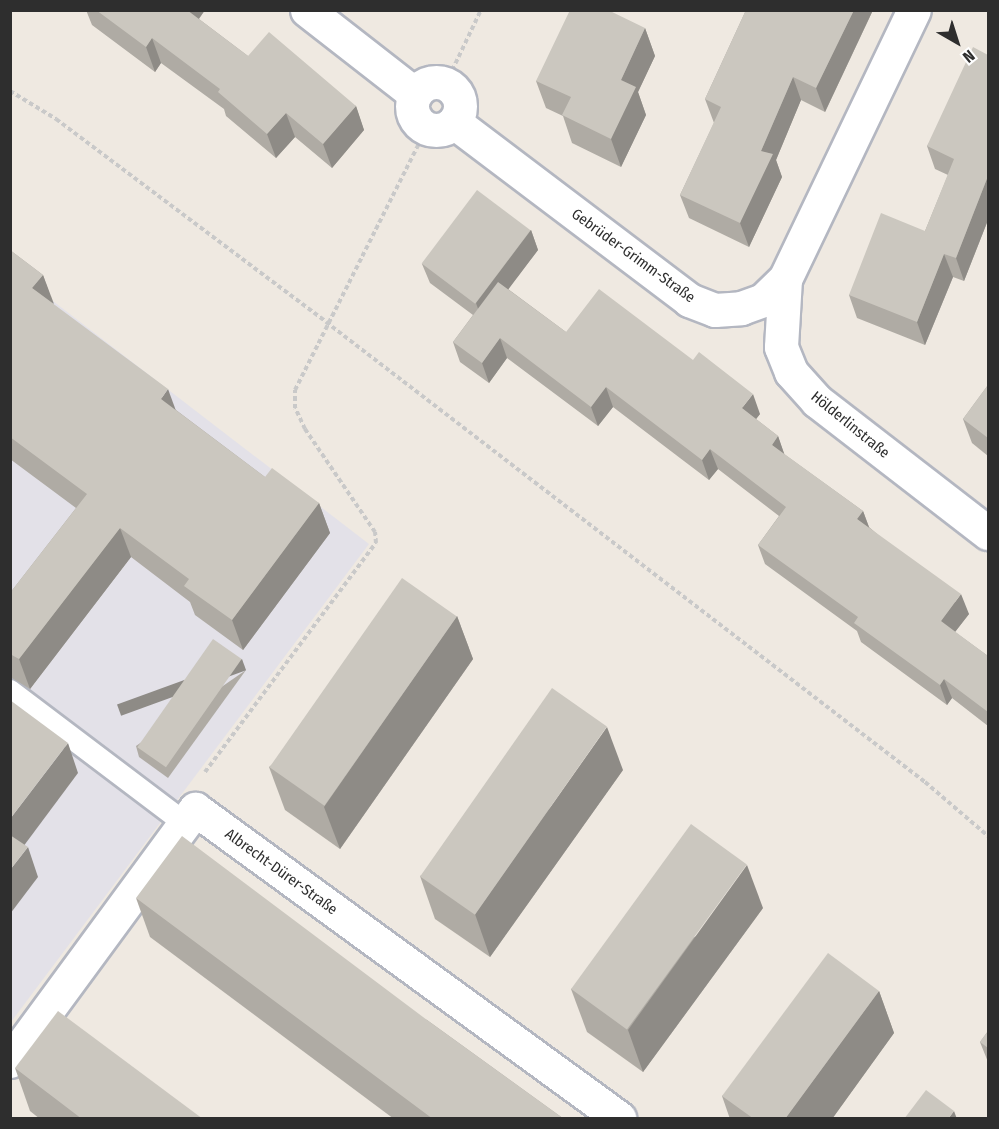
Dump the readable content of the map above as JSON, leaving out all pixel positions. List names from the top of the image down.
{
  "streets": {
    "street": ["Gebrüder-Grimm-Straße", "Hölderlinstraße", "Albrecht-Dürer-Straße"]
  },
  "crossings": [
    ["Gebrüder-Grimm-Straße", "Hölderlinstraße"]
  ],
  "north": "bottom right"
}
